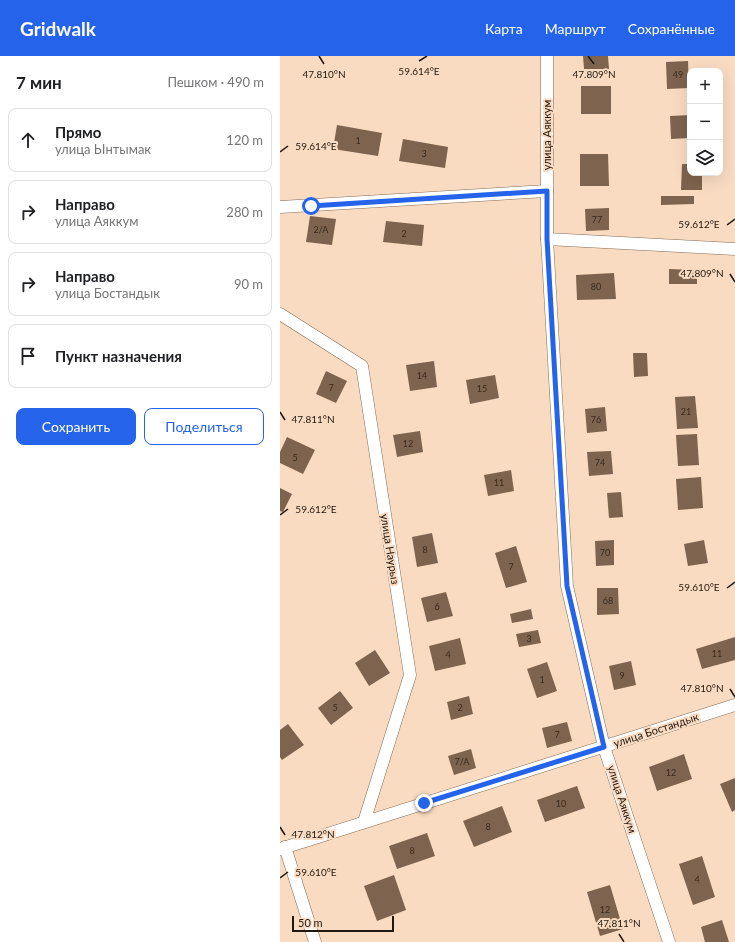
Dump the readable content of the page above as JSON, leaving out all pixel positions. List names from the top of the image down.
{
  "streets": {
    "street": ["улица Аяккум", "улица Наурыз", "улица Бостандык"]
  },
  "crossings": [
    ["улица Аяккум", "улица Бостандык"],
    ["улица Наурыз", "улица Бостандык"]
  ],
  "house_numbers": [
    "49",
    "1",
    "3",
    "77",
    "2/А",
    "2",
    "80",
    "14",
    "7",
    "15",
    "21",
    "76",
    "12",
    "5",
    "74",
    "11",
    "8",
    "70",
    "7",
    "68",
    "6",
    "3",
    "11",
    "4",
    "9",
    "1",
    "5",
    "2",
    "7",
    "7/А",
    "12",
    "10",
    "8",
    "8",
    "4",
    "12"
  ],
  "scale_bar": "50 m",
  "page": {
    "header": "Gridwalk",
    "nav": ["Карта", "Маршрут", "Сохранённые"],
    "heading": ["7 мин", "Пешком · 490 m"],
    "map_buttons": ["+", "−"],
    "list": [
      ["Прямо", "улица Ынтымак", "120 m"],
      ["Направо", "улица Аяккум", "280 m"],
      ["Направо", "улица Бостандык", "90 m"],
      "Пункт назначения"
    ],
    "buttons": ["Сохранить", "Поделиться"],
    "scale": "50 m"
  },
  "coordinates": [
    "59.614°E",
    "47.810°N",
    "47.809°N",
    "59.612°E",
    "47.811°N",
    "59.610°E",
    "47.812°N"
  ]
}
